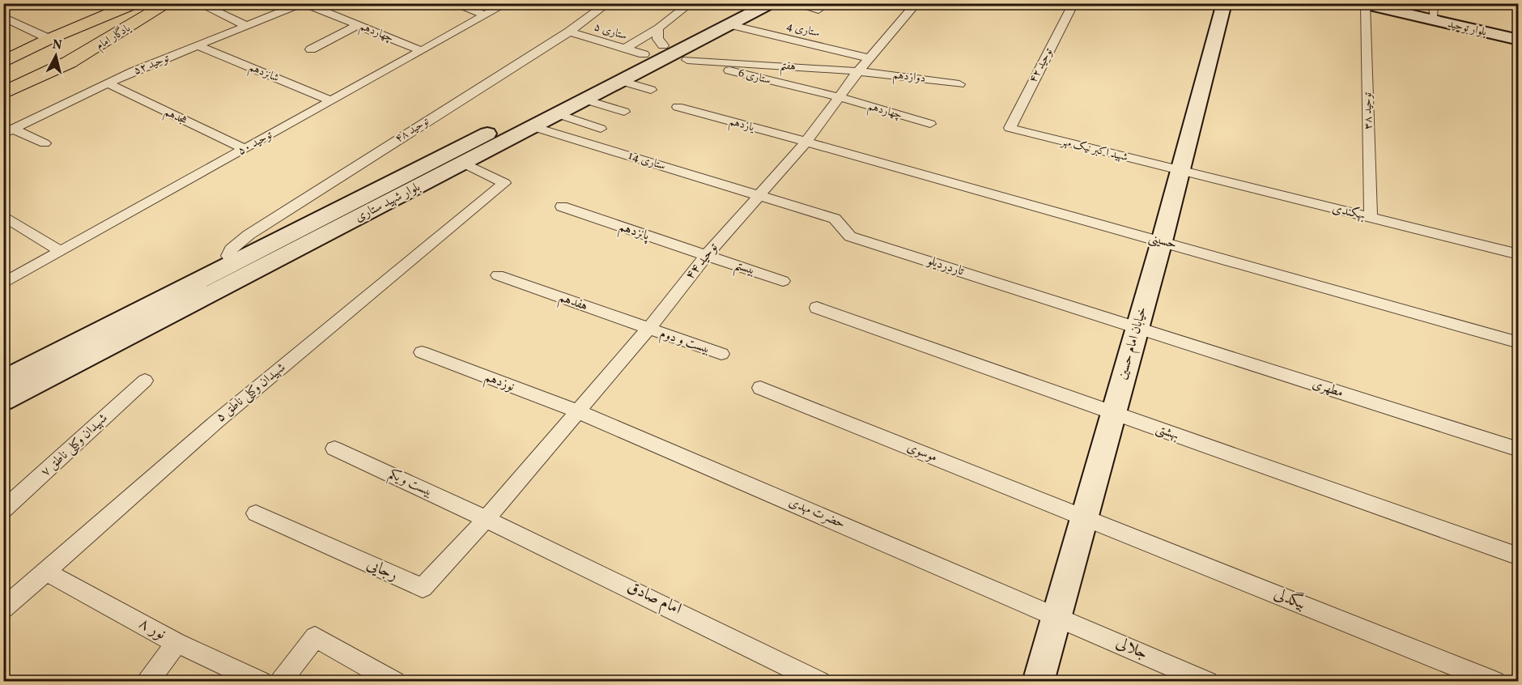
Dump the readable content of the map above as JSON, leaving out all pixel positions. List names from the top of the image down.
{
  "streets": {
    "main road": [
      "بلوار توحید",
      "یادگار امام",
      "بلوار شهید ستاری",
      "خیابان امام حسین"
    ],
    "street": [
      "ستاری 4",
      "ستاری ۵",
      "چهاردهم",
      "توحید ۵۲",
      "توحید ۴۲",
      "هفتم",
      "شانزدهم",
      "ستاری 6",
      "دوازدهم",
      "توحید ۳۸",
      "هجدهم",
      "یازدهم",
      "توحید ۴۸",
      "توحید ۵۰",
      "شهید اکبر نیک مهر",
      "ستاری 14",
      "بهکندی",
      "پانزدهم",
      "حسینی",
      "توحید ۴۴",
      "تاردردیلو",
      "بیستم",
      "هفدهم",
      "بیست و دوم",
      "نوزدهم",
      "مطهری",
      "شهیدان وکیلی ناطق ۵",
      "بهشتی",
      "شهیدان وکیلی ناطق ۷",
      "موسوی",
      "بیست و یکم",
      "حضرت مهدی",
      "رجایی",
      "امام صادق",
      "بیگدلی",
      "نور ۸",
      "جلالی"
    ]
  },
  "crossings": [
    ["بلوار توحید", "توحید ۳۸"],
    ["ستاری 4", "بلوار شهید ستاری"],
    ["ستاری 4", "توحید ۴۴"],
    ["ستاری ۵", "توحید ۴۸"],
    ["ستاری ۵", "بلوار شهید ستاری"],
    ["چهاردهم", "توحید ۵۲"],
    ["چهاردهم", "ستاری 6"],
    ["چهاردهم", "توحید ۵۰"],
    ["چهاردهم", "توحید ۴۴"],
    ["توحید ۵۲", "شانزدهم"],
    ["توحید ۵۲", "هجدهم"],
    ["توحید ۴۲", "شهید اکبر نیک مهر"],
    ["هفتم", "ستاری 6"],
    ["هفتم", "دوازدهم"],
    ["هفتم", "بلوار شهید ستاری"],
    ["هفتم", "توحید ۴۴"],
    ["شانزدهم", "توحید ۵۰"],
    ["ستاری 6", "بلوار شهید ستاری"],
    ["ستاری 6", "توحید ۴۴"],
    ["دوازدهم", "توحید ۴۴"],
    ["توحید ۳۸", "بهکندی"],
    ["هجدهم", "توحید ۵۰"],
    ["یازدهم", "حسینی"],
    ["یازدهم", "توحید ۴۴"],
    ["توحید ۴۸", "بلوار شهید ستاری"],
    ["شهید اکبر نیک مهر", "بهکندی"],
    ["شهید اکبر نیک مهر", "خیابان امام حسین"],
    ["ستاری 14", "بلوار شهید ستاری"],
    ["ستاری 14", "توحید ۴۴"],
    ["ستاری 14", "تاردردیلو"],
    ["بلوار شهید ستاری", "شهیدان وکیلی ناطق ۵"],
    ["بهکندی", "خیابان امام حسین"],
    ["پانزدهم", "توحید ۴۴"],
    ["پانزدهم", "بیستم"],
    ["حسینی", "توحید ۴۴"],
    ["حسینی", "خیابان امام حسین"],
    ["توحید ۴۴", "تاردردیلو"],
    ["توحید ۴۴", "بیستم"],
    ["توحید ۴۴", "هفدهم"],
    ["توحید ۴۴", "بیست و دوم"],
    ["توحید ۴۴", "نوزدهم"],
    ["توحید ۴۴", "بیست و یکم"],
    ["توحید ۴۴", "حضرت مهدی"],
    ["توحید ۴۴", "رجایی"],
    ["توحید ۴۴", "امام صادق"],
    ["تاردردیلو", "خیابان امام حسین"],
    ["تاردردیلو", "مطهری"],
    ["هفدهم", "بیست و دوم"],
    ["خیابان امام حسین", "مطهری"],
    ["خیابان امام حسین", "بهشتی"],
    ["خیابان امام حسین", "موسوی"],
    ["خیابان امام حسین", "حضرت مهدی"],
    ["خیابان امام حسین", "بیگدلی"],
    ["خیابان امام حسین", "جلالی"],
    ["نوزدهم", "حضرت مهدی"],
    ["شهیدان وکیلی ناطق ۵", "نور ۸"],
    ["موسوی", "بیگدلی"],
    ["بیست و یکم", "رجایی"],
    ["بیست و یکم", "امام صادق"],
    ["حضرت مهدی", "جلالی"],
    ["رجایی", "امام صادق"]
  ],
  "north": "top"
}
